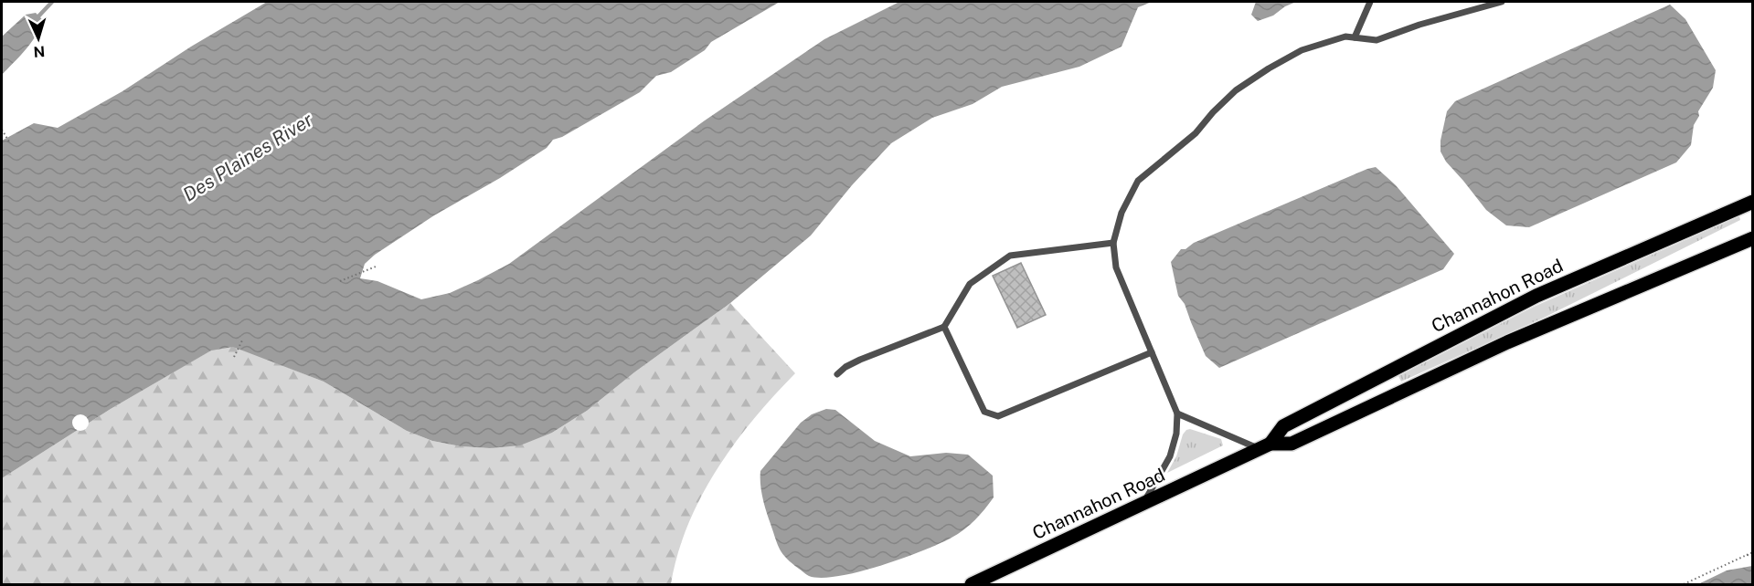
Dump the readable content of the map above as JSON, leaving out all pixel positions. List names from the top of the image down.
{
  "streets": {
    "main road": ["Channahon Road"]
  },
  "water": ["Des Plaines River"],
  "north": "bottom"
}
